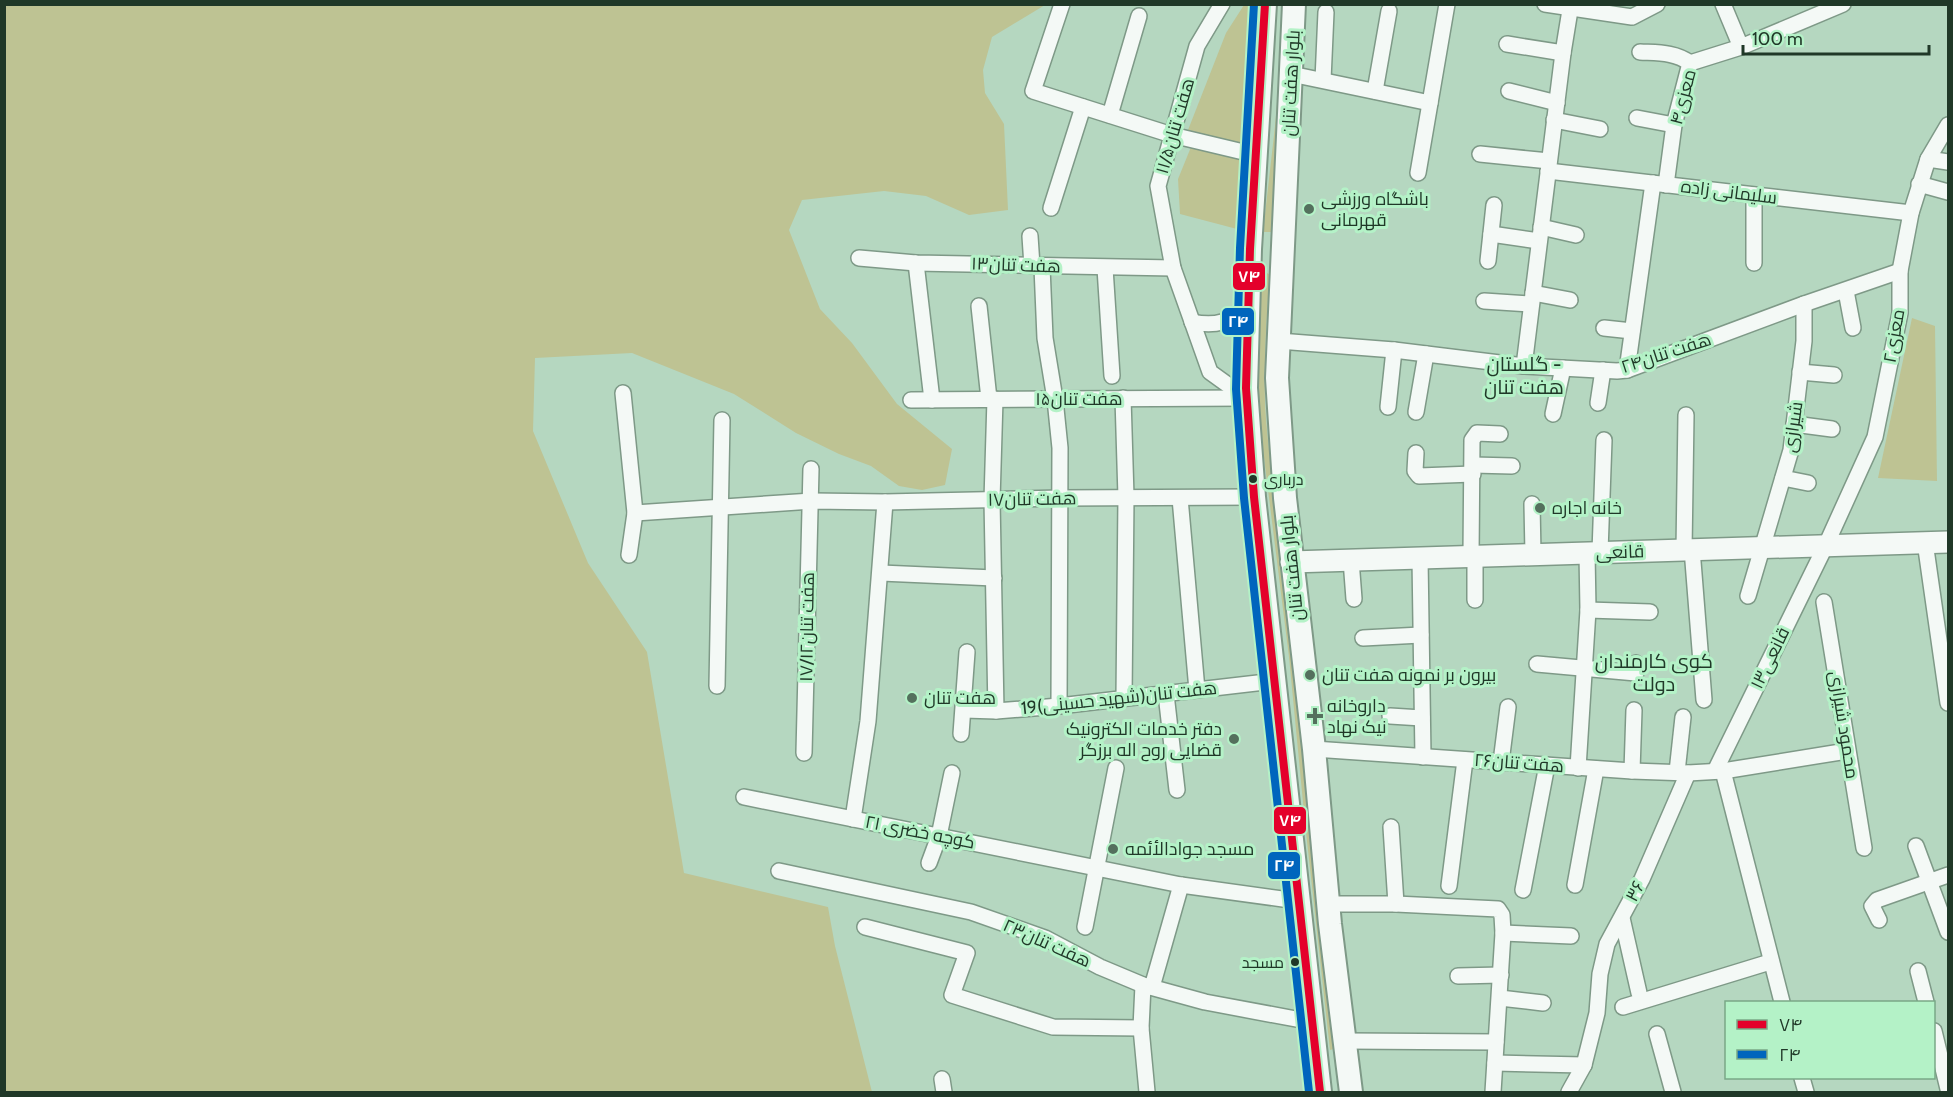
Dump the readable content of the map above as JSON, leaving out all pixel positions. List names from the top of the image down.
{
  "streets": {
    "main road": ["بلوار هفت تنان"],
    "street": [
      "۴معزی",
      "۱۱/۵هفت تنان",
      "سلیمانی زاده",
      "۱۳هفت تنان",
      "۲معزی",
      "هفت تنان۲۴",
      "هفت تنان۱۵",
      "شیرازی",
      "هفت تنان۱۷",
      "قانعی",
      "۱۷/۱۲هفت تنان",
      "۱۳قانعی",
      "19هفت تنان(شهید حسینی)",
      "محمود شیرازی",
      "هفت تنان۲۶",
      "کوچه خضری ۲۱",
      "۳۶",
      "هفت تنان۲۳"
    ]
  },
  "crossings": [
    ["بلوار هفت تنان", "هفت تنان۲۴"],
    ["بلوار هفت تنان", "هفت تنان۱۵"],
    ["بلوار هفت تنان", "هفت تنان۱۷"],
    ["بلوار هفت تنان", "قانعی"],
    ["بلوار هفت تنان", "19هفت تنان(شهید حسینی)"],
    ["بلوار هفت تنان", "هفت تنان۲۶"],
    ["بلوار هفت تنان", "کوچه خضری ۲۱"],
    ["بلوار هفت تنان", "هفت تنان۲۳"],
    ["۴معزی", "سلیمانی زاده"],
    ["۴معزی", "هفت تنان۲۴"],
    ["۱۱/۵هفت تنان", "۱۳هفت تنان"],
    ["سلیمانی زاده", "۲معزی"],
    ["۲معزی", "هفت تنان۲۴"],
    ["۲معزی", "قانعی"],
    ["۲معزی", "۱۳قانعی"],
    ["هفت تنان۲۴", "شیرازی"],
    ["شیرازی", "قانعی"],
    ["هفت تنان۱۷", "۱۷/۱۲هفت تنان"],
    ["قانعی", "۱۳قانعی"],
    ["۱۳قانعی", "هفت تنان۲۶"],
    ["محمود شیرازی", "هفت تنان۲۶"],
    ["هفت تنان۲۶", "۳۶"]
  ],
  "districts": ["گلستان - هفت تنان", "کوی کارمندان دولت"],
  "places": {
    "other": [
      "باشگاه ورزشی قهرمانی",
      "درباری",
      "خانه اجاره",
      "بیرون بر نمونه هفت تنان",
      "هفت تنان",
      "دفتر خدمات الکترونیک قضایی روح اله برزگر",
      "مسجد جوادالأئمه",
      "مسجد"
    ],
    "health": ["داروخانه نیک نهاد"]
  },
  "lines": ["transit line ۷۴", "transit line ۲۴"],
  "legend": ["۷۴", "۲۴"],
  "scale_bar": "100 m"
}
